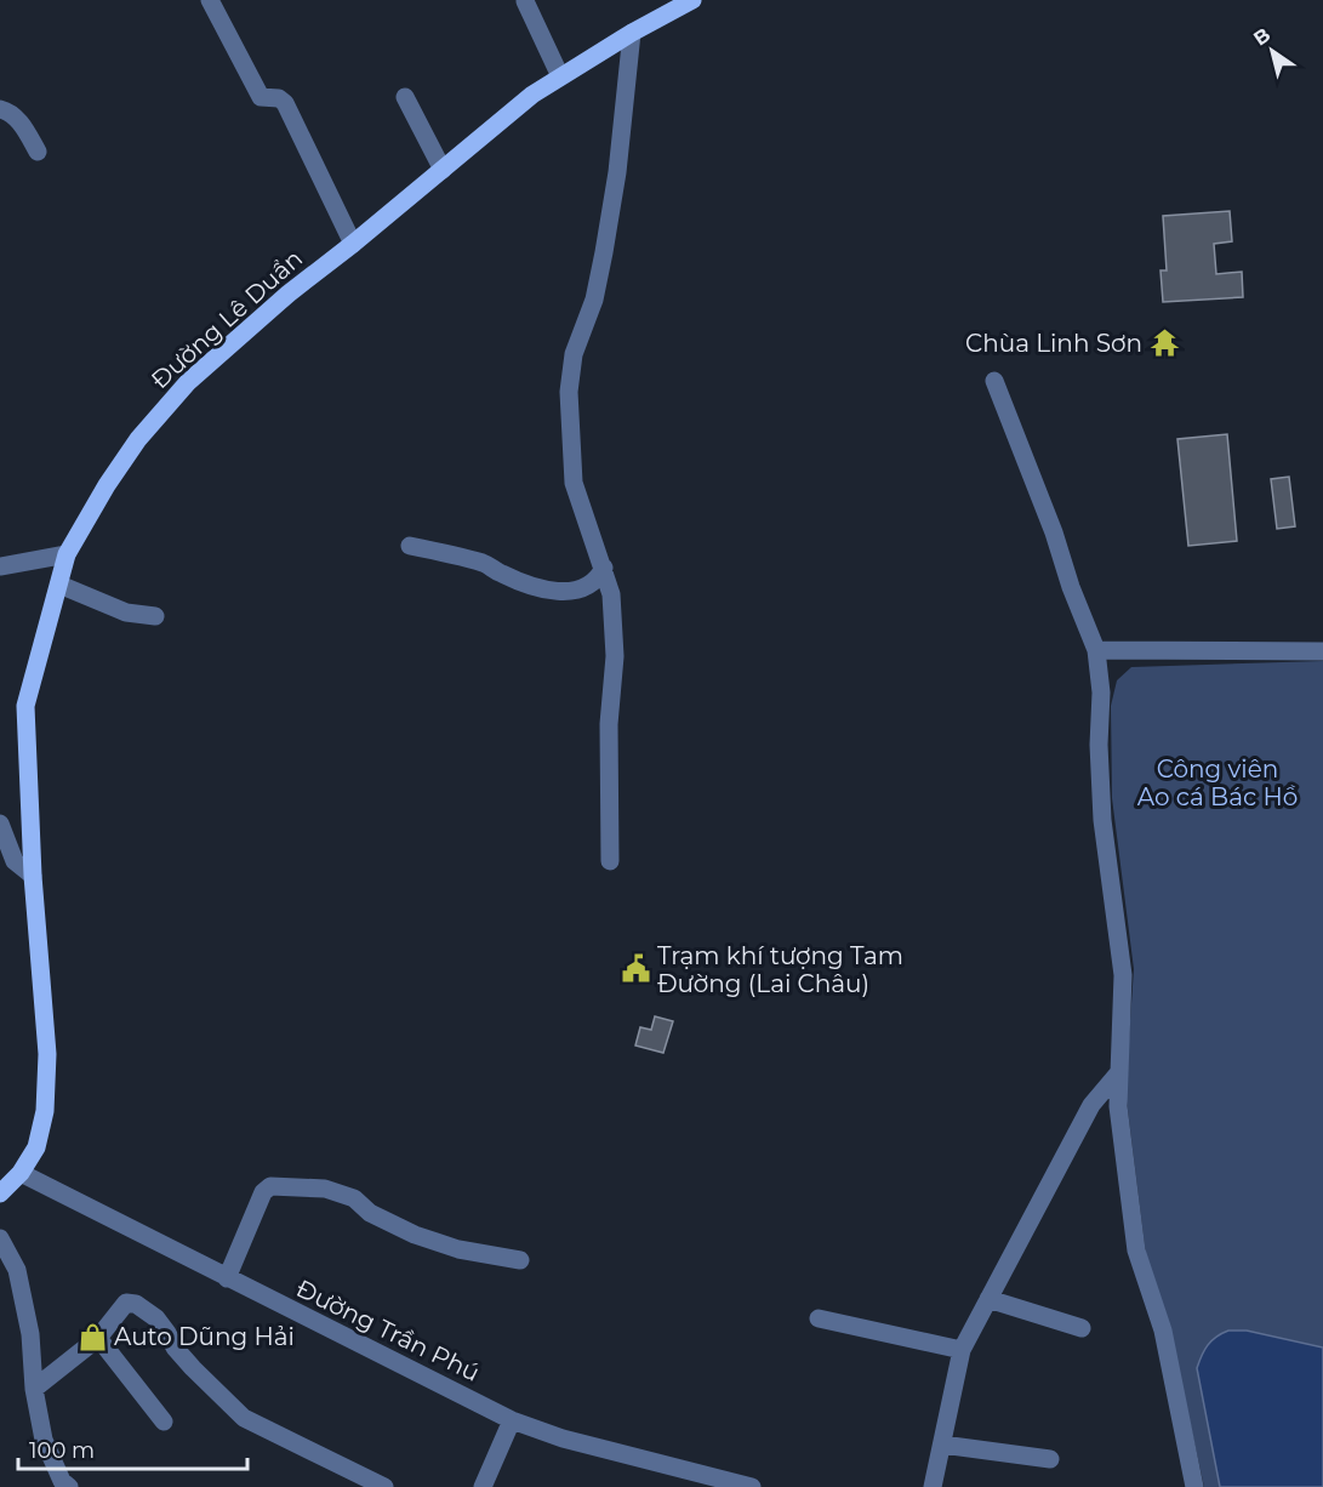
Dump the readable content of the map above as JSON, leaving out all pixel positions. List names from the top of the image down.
{
  "streets": {
    "main road": ["Đường Lê Duẩn"],
    "street": ["Đường Trần Phú"]
  },
  "crossings": [
    ["Đường Lê Duẩn", "Đường Trần Phú"]
  ],
  "parks": ["Công viên Ao cá Bác Hồ"],
  "places": {
    "temple": ["Chùa Linh Sơn"],
    "public building": ["Trạm khí tượng Tam Đường (Lai Châu)"],
    "shop": ["Auto Dũng Hải"]
  },
  "scale_bar": "100 m",
  "north": "top left"
}
